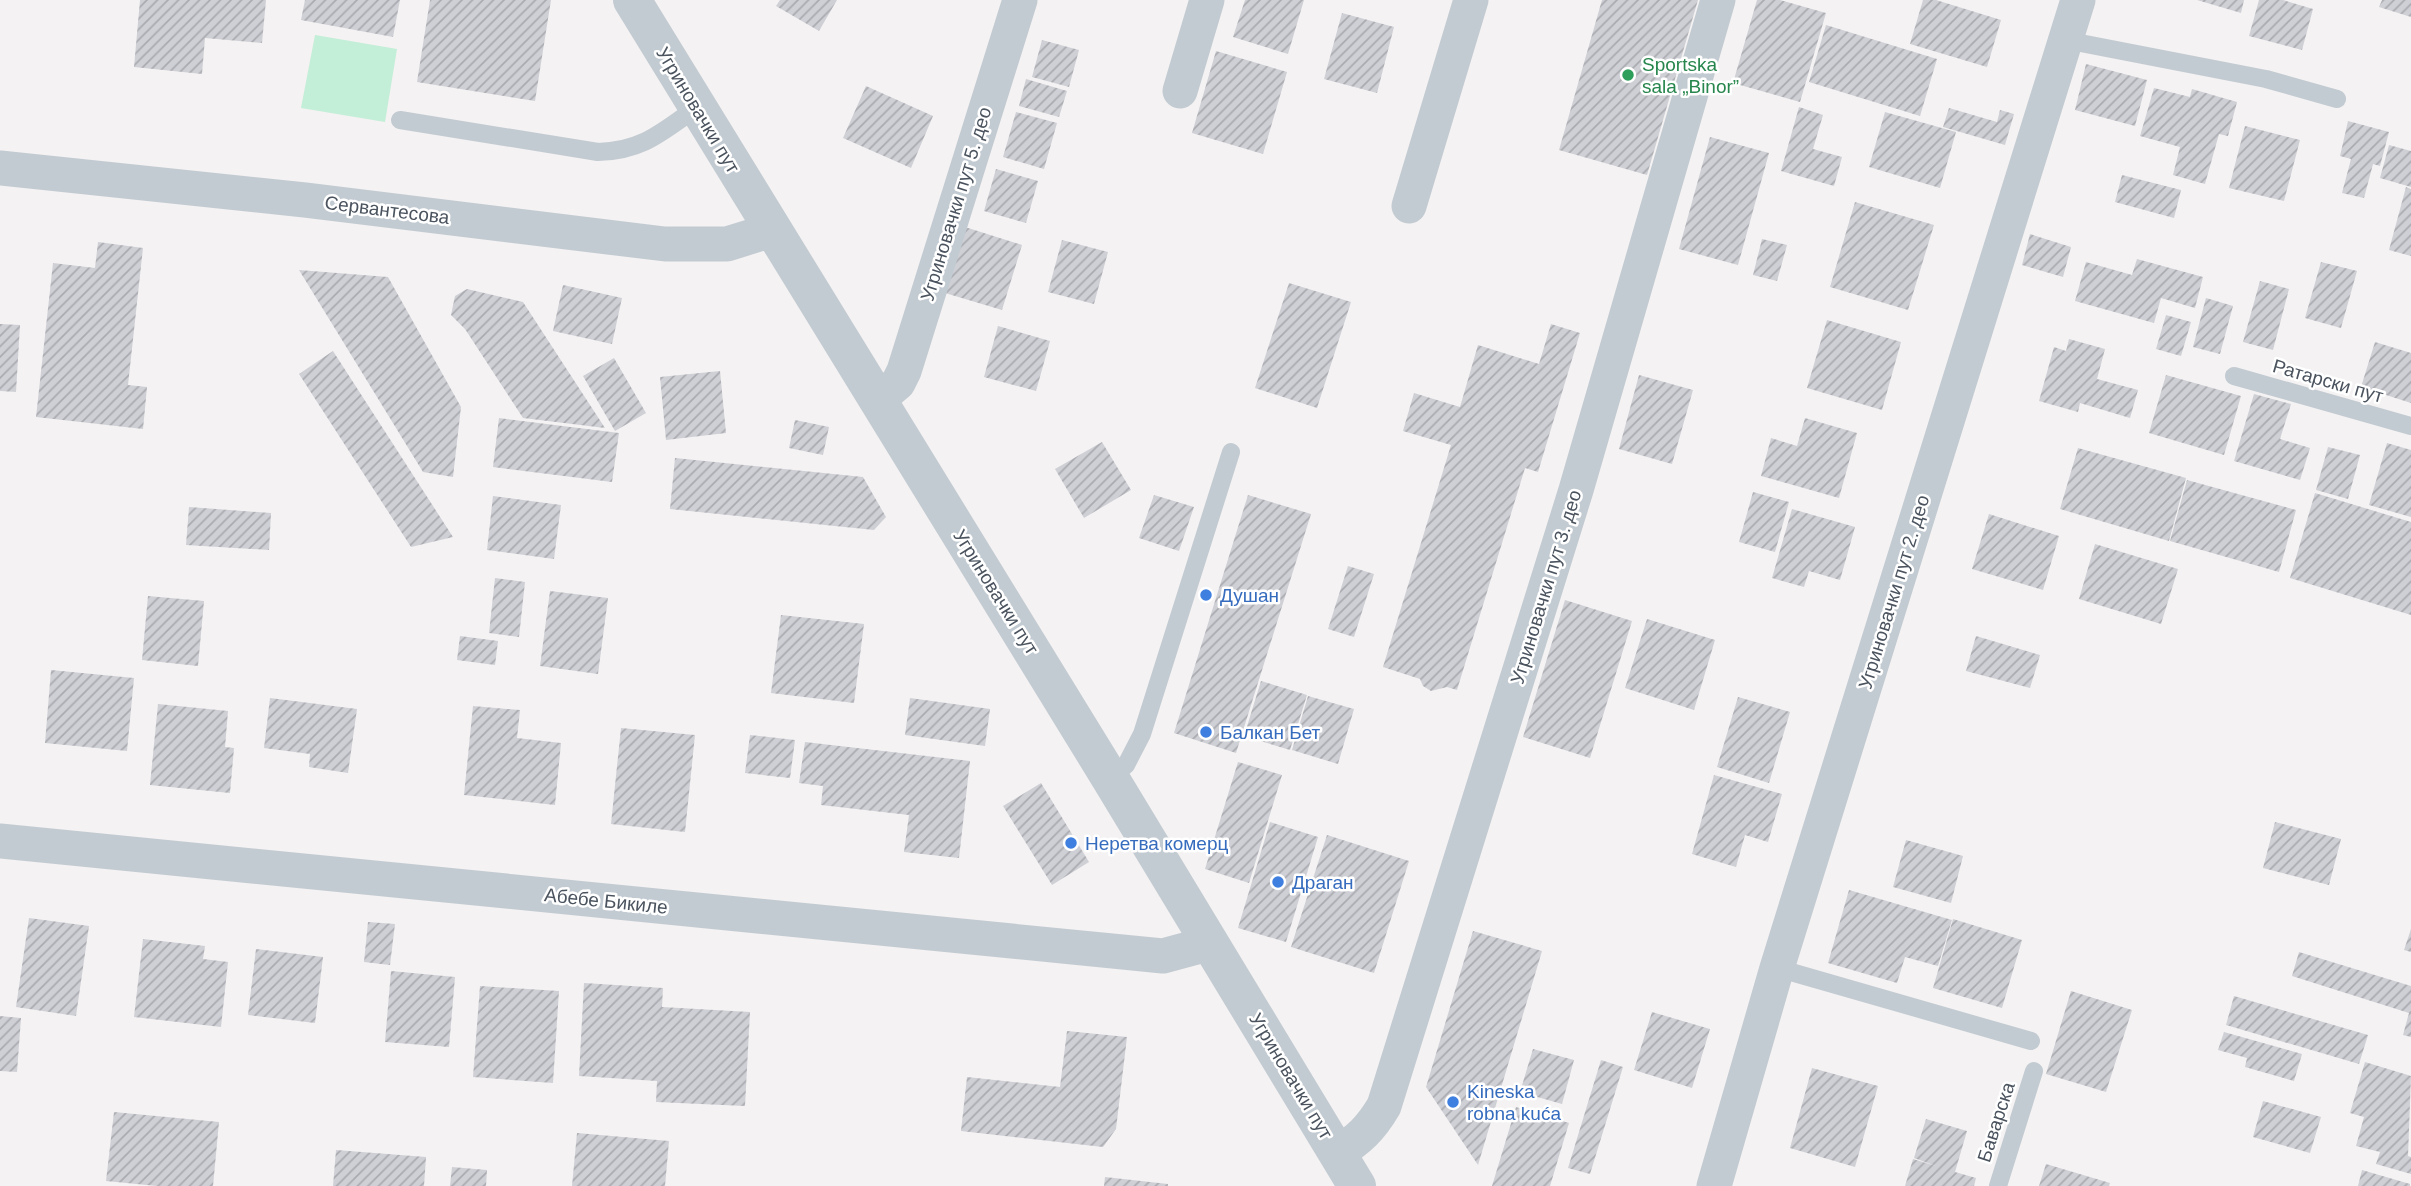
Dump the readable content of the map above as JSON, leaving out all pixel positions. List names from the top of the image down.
{
  "streets": {
    "street": [
      "Угриновачки пут",
      "Угриновачки пут 5. део",
      "Сервантесова",
      "Угриновачки пут 3. део",
      "Угриновачки пут 2. део",
      "Абебе Бикиле"
    ],
    "lane": ["Ратарски пут", "Баварска"]
  },
  "crossings": [
    ["Угриновачки пут", "Угриновачки пут 5. део"],
    ["Угриновачки пут", "Сервантесова"],
    ["Угриновачки пут", "Угриновачки пут 3. део"],
    ["Угриновачки пут", "Абебе Бикиле"]
  ],
  "places": [
    "Sportska sala „Binor”",
    "Душан",
    "Балкан Бет",
    "Неретва комерц",
    "Драган",
    "Kineska robna kuća"
  ]
}
